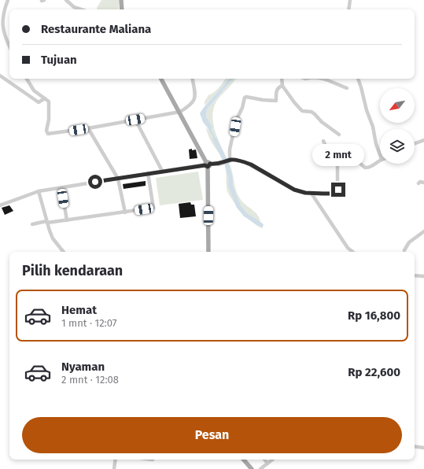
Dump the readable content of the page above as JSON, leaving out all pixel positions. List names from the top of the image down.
{
  "north": "bottom left",
  "page": {
    "banner": ["Restaurante Maliana", "Tujuan"],
    "bubble": "2 mnt",
    "heading": "Pilih kendaraan",
    "list": [
      {
        "name": "Hemat",
        "note": "1 mnt · 12:07",
        "value": "Rp 16,800"
      },
      {
        "name": "Nyaman",
        "note": "2 mnt · 12:08",
        "value": "Rp 22,600"
      }
    ],
    "buttons": "Pesan"
  }
}
